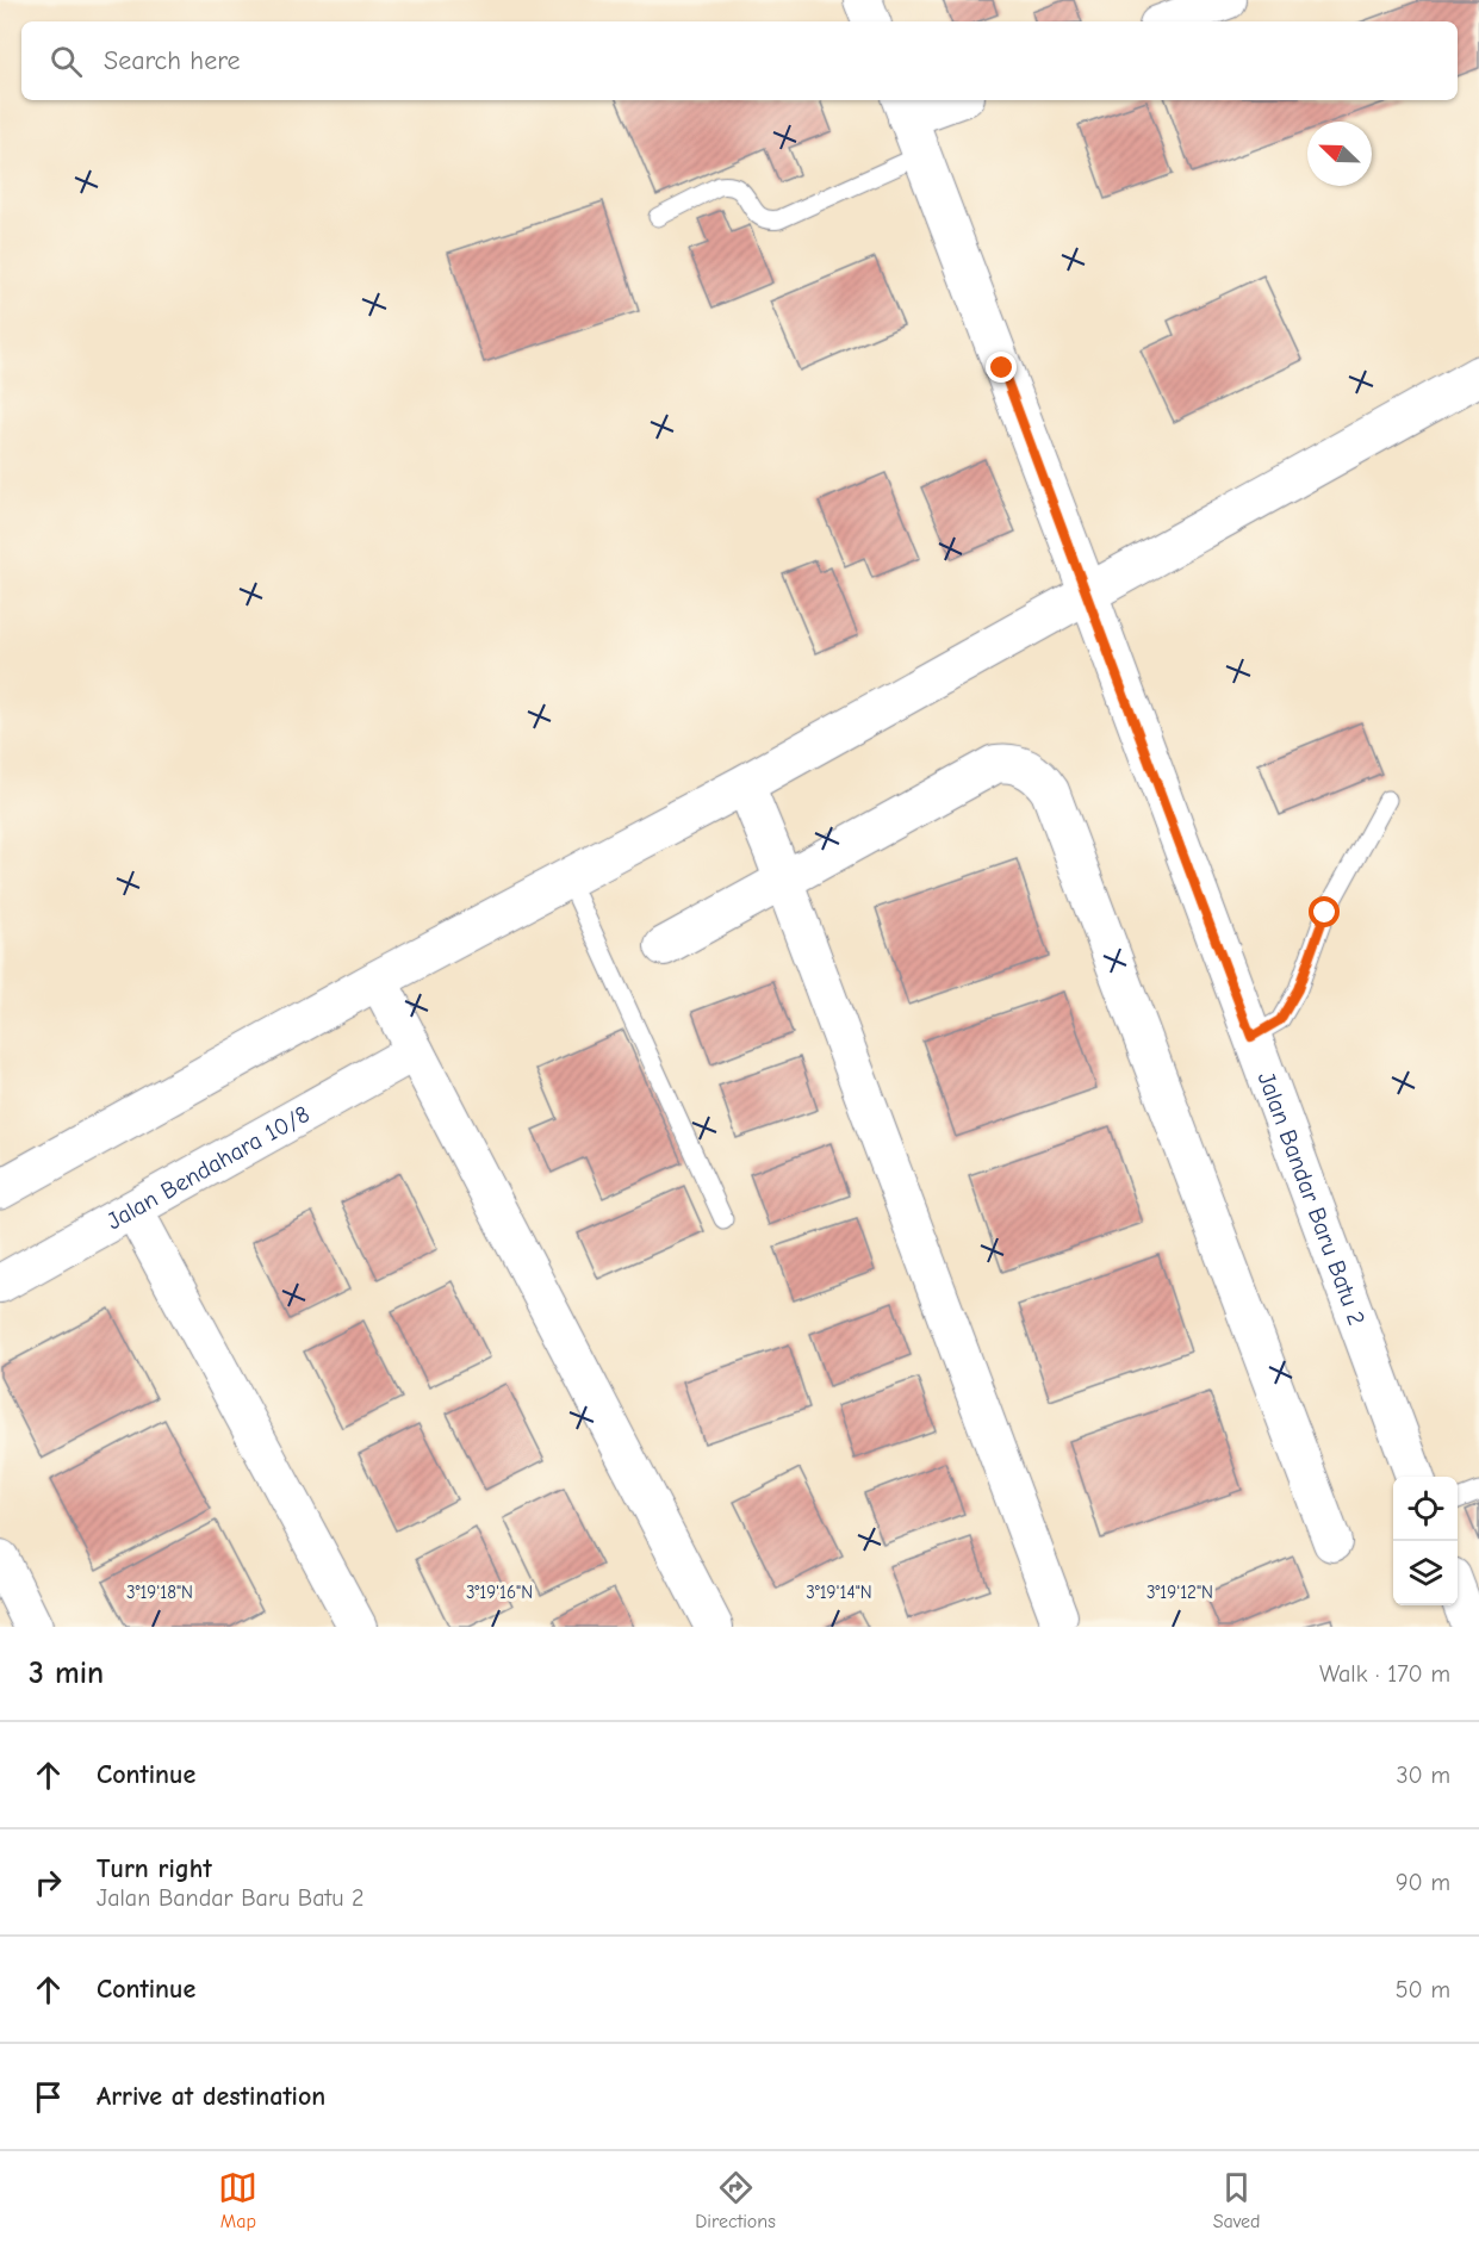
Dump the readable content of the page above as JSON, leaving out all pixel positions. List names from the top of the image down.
{
  "streets": {
    "street": ["Jalan Bendahara 10/8", "Jalan Bandar Baru Batu 2"]
  },
  "north": "top left",
  "page": {
    "search": "Search here",
    "heading": ["3 min", "Walk · 170 m"],
    "list": [
      ["Continue", "30 m"],
      ["Turn right", "Jalan Bandar Baru Batu 2", "90 m"],
      ["Continue", "50 m"],
      "Arrive at destination"
    ],
    "nav": ["Map", "Directions", "Saved"]
  },
  "coordinates": [
    "3°19'18\"N",
    "3°19'16\"N",
    "3°19'14\"N",
    "3°19'12\"N"
  ]
}
